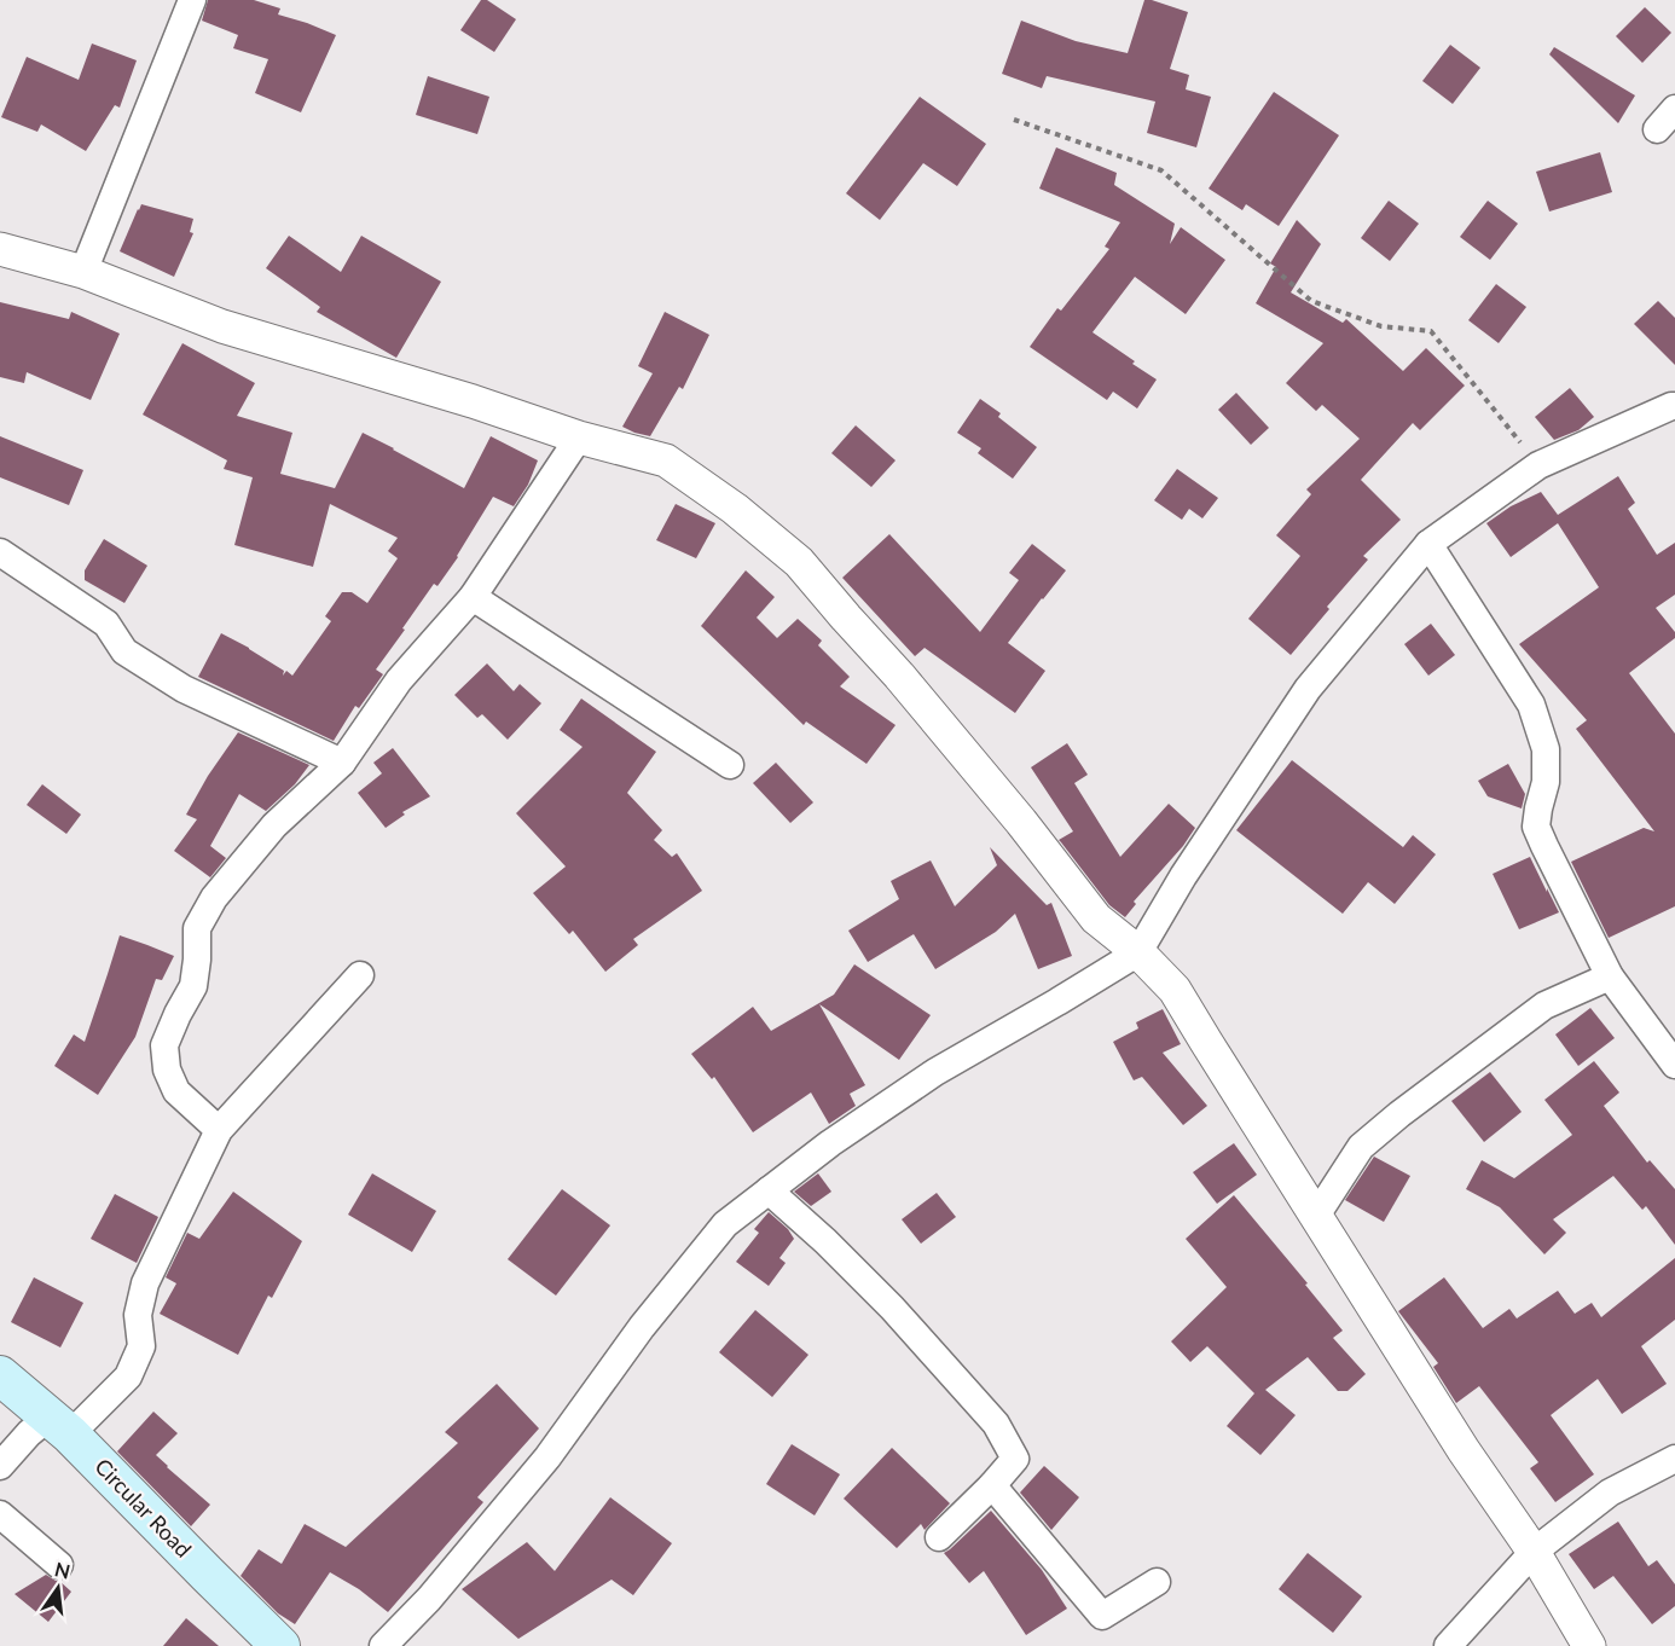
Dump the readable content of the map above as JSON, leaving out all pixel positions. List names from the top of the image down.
{
  "streets": {
    "main road": ["Circular Road"]
  },
  "north": "top"
}
